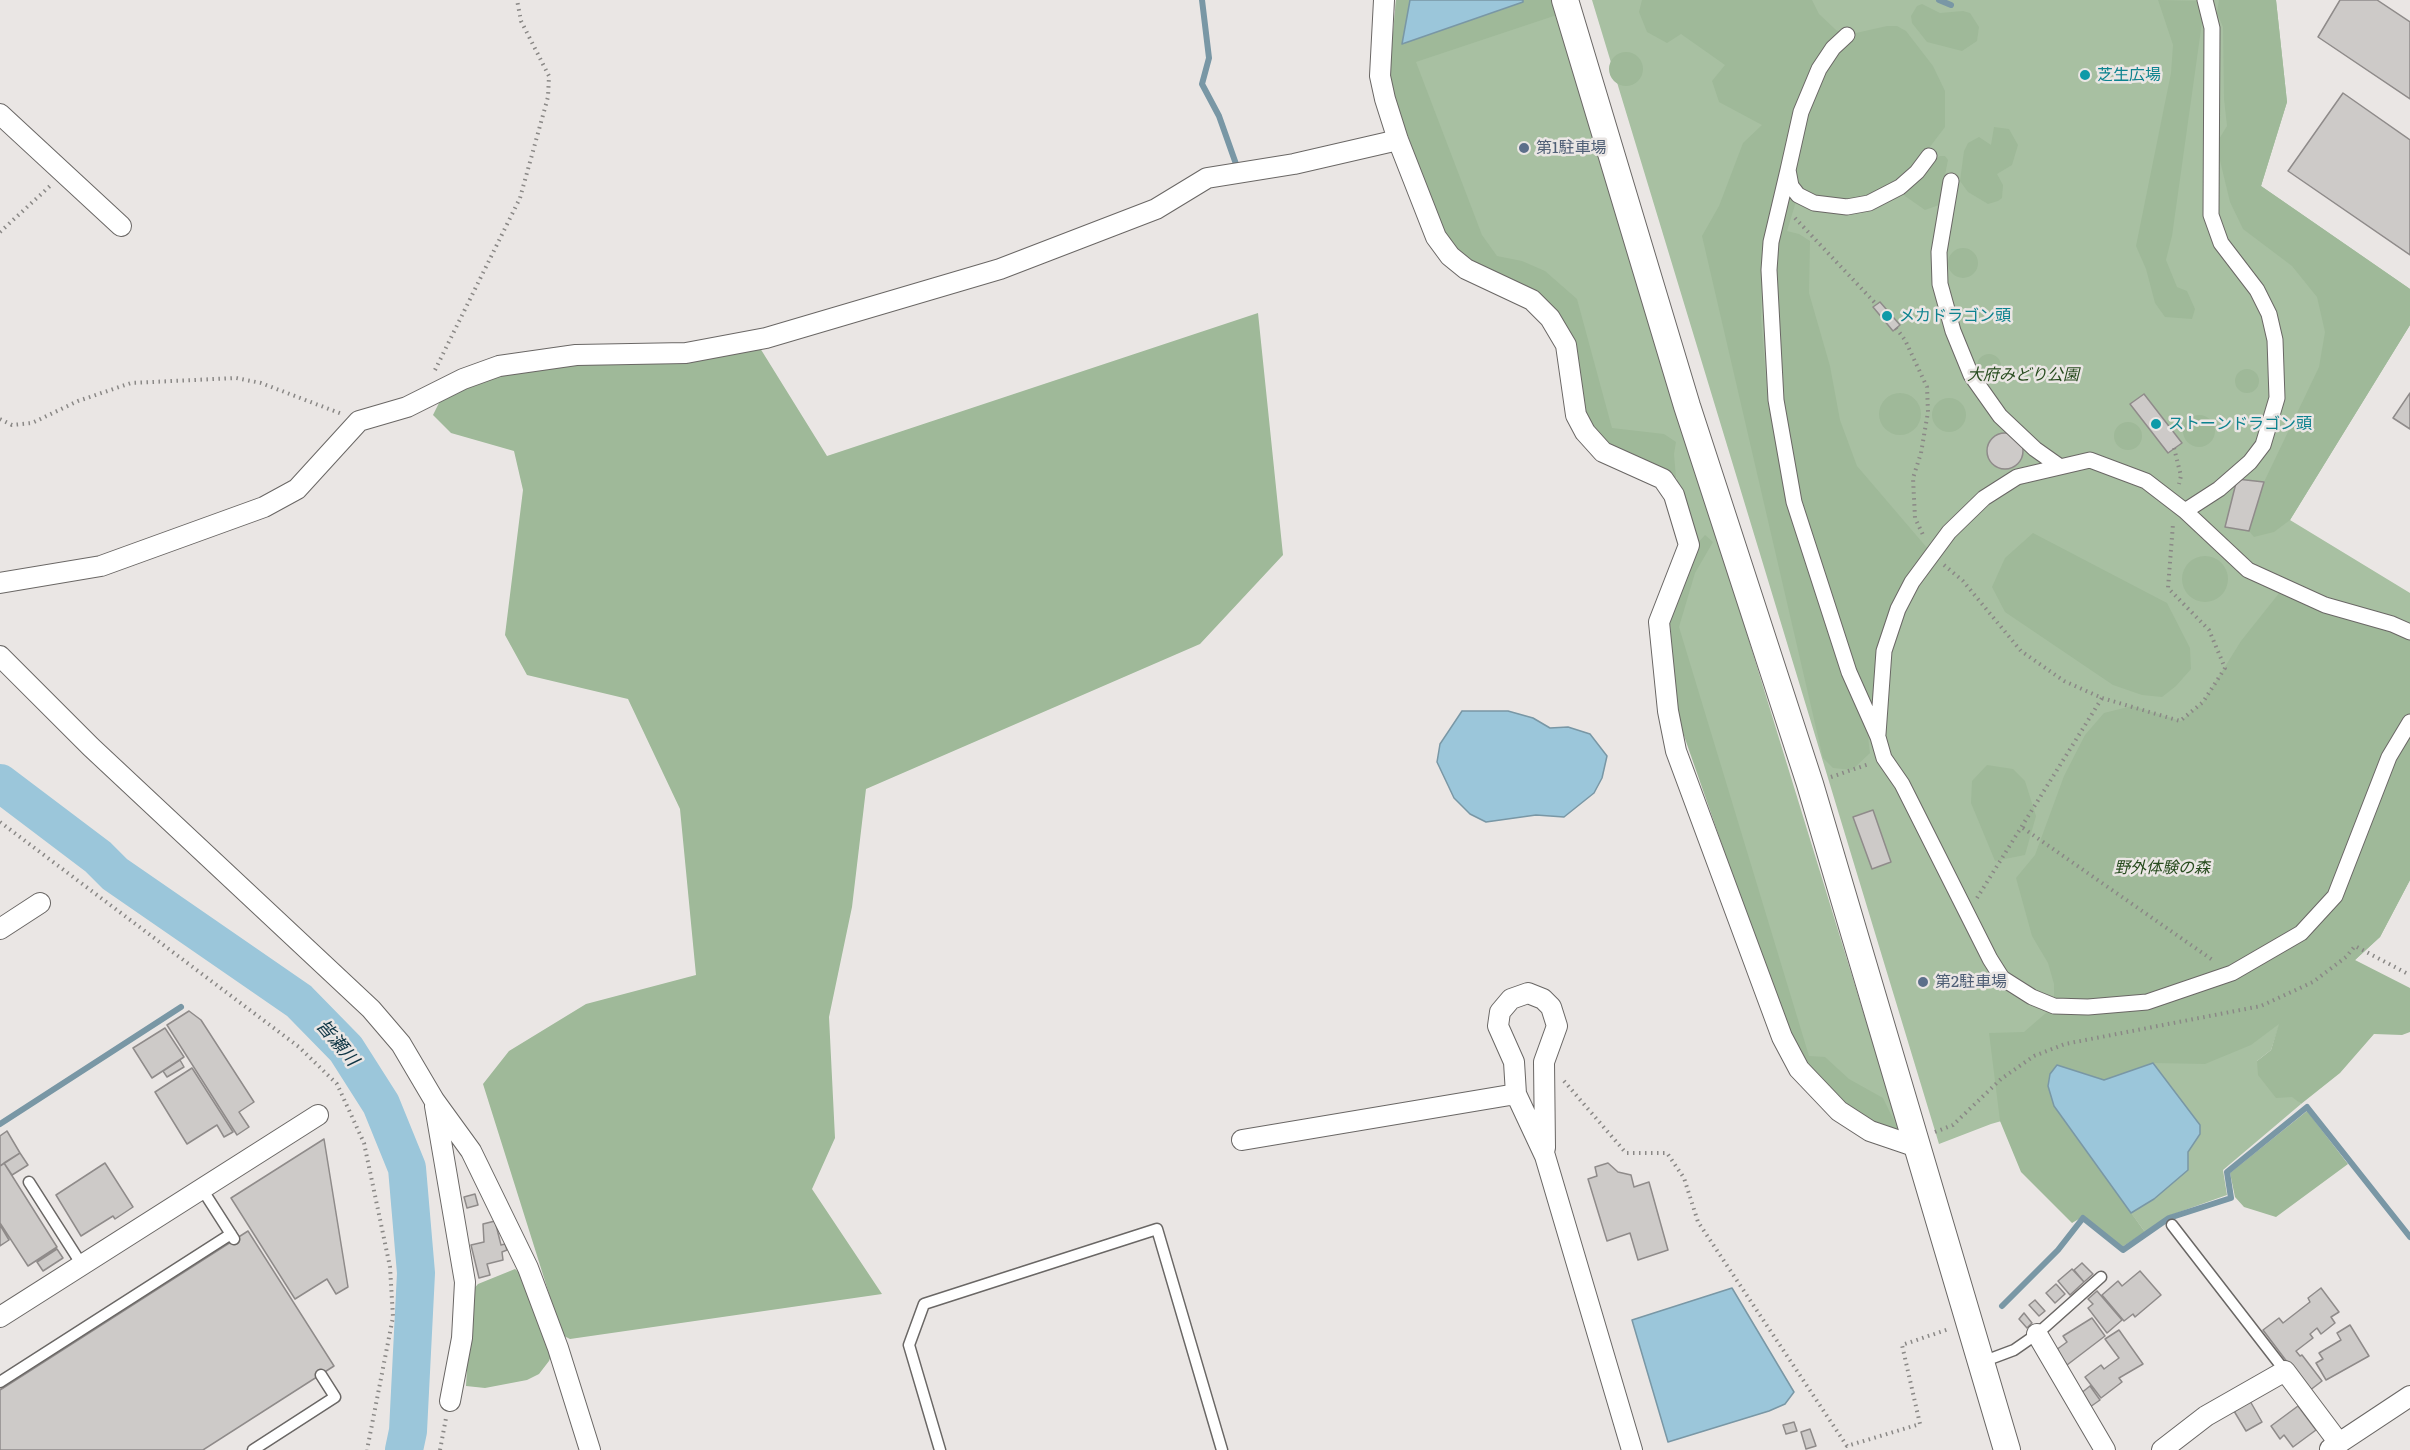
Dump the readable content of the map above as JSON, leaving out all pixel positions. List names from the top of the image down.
{
  "water": ["皆瀬川"],
  "parks": ["大府みどり公園", "野外体験の森"],
  "places": [
    "芝生広場",
    "第1駐車場",
    "メカドラゴン頭",
    "ストーンドラゴン頭",
    "第2駐車場"
  ]
}
